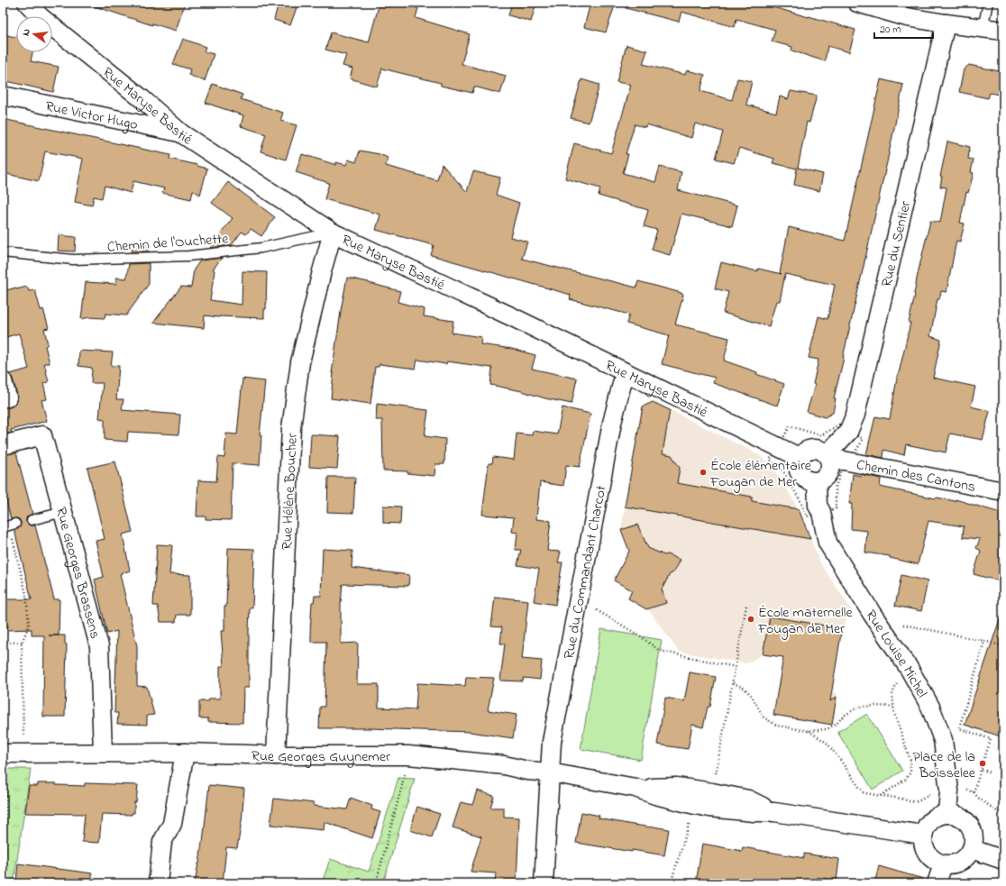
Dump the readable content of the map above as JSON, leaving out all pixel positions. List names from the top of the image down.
{
  "streets": {
    "street": [
      "Rue Maryse Bastié",
      "Rue Victor Hugo",
      "Rue du Sentier",
      "Chemin des Cantons",
      "Rue Hélène Boucher",
      "Rue du Commandant Charcot",
      "Rue Georges Brassens",
      "Rue Louise Michel",
      "Rue Georges Guynemer"
    ],
    "lane": ["Chemin de l'Ouchette"]
  },
  "crossings": [
    ["Rue Maryse Bastié", "Rue Victor Hugo"],
    ["Rue Maryse Bastié", "Chemin de l'Ouchette"],
    ["Rue Maryse Bastié", "Rue du Sentier"],
    ["Rue Maryse Bastié", "Chemin des Cantons"],
    ["Rue Maryse Bastié", "Rue Hélène Boucher"],
    ["Rue Maryse Bastié", "Rue du Commandant Charcot"],
    ["Rue Maryse Bastié", "Rue Louise Michel"],
    ["Chemin de l'Ouchette", "Rue Hélène Boucher"],
    ["Rue du Sentier", "Chemin des Cantons"],
    ["Rue du Sentier", "Rue Louise Michel"],
    ["Chemin des Cantons", "Rue Louise Michel"],
    ["Rue Hélène Boucher", "Rue Georges Guynemer"],
    ["Rue du Commandant Charcot", "Rue Georges Guynemer"],
    ["Rue Georges Brassens", "Rue Georges Guynemer"],
    ["Rue Louise Michel", "Rue Georges Guynemer"]
  ],
  "places": ["École élémentaire Fougan de Mer", "École maternelle Fougan de Mer", "Place de la Boisselee"],
  "scale_bar": "20 m",
  "north": "left"
}
